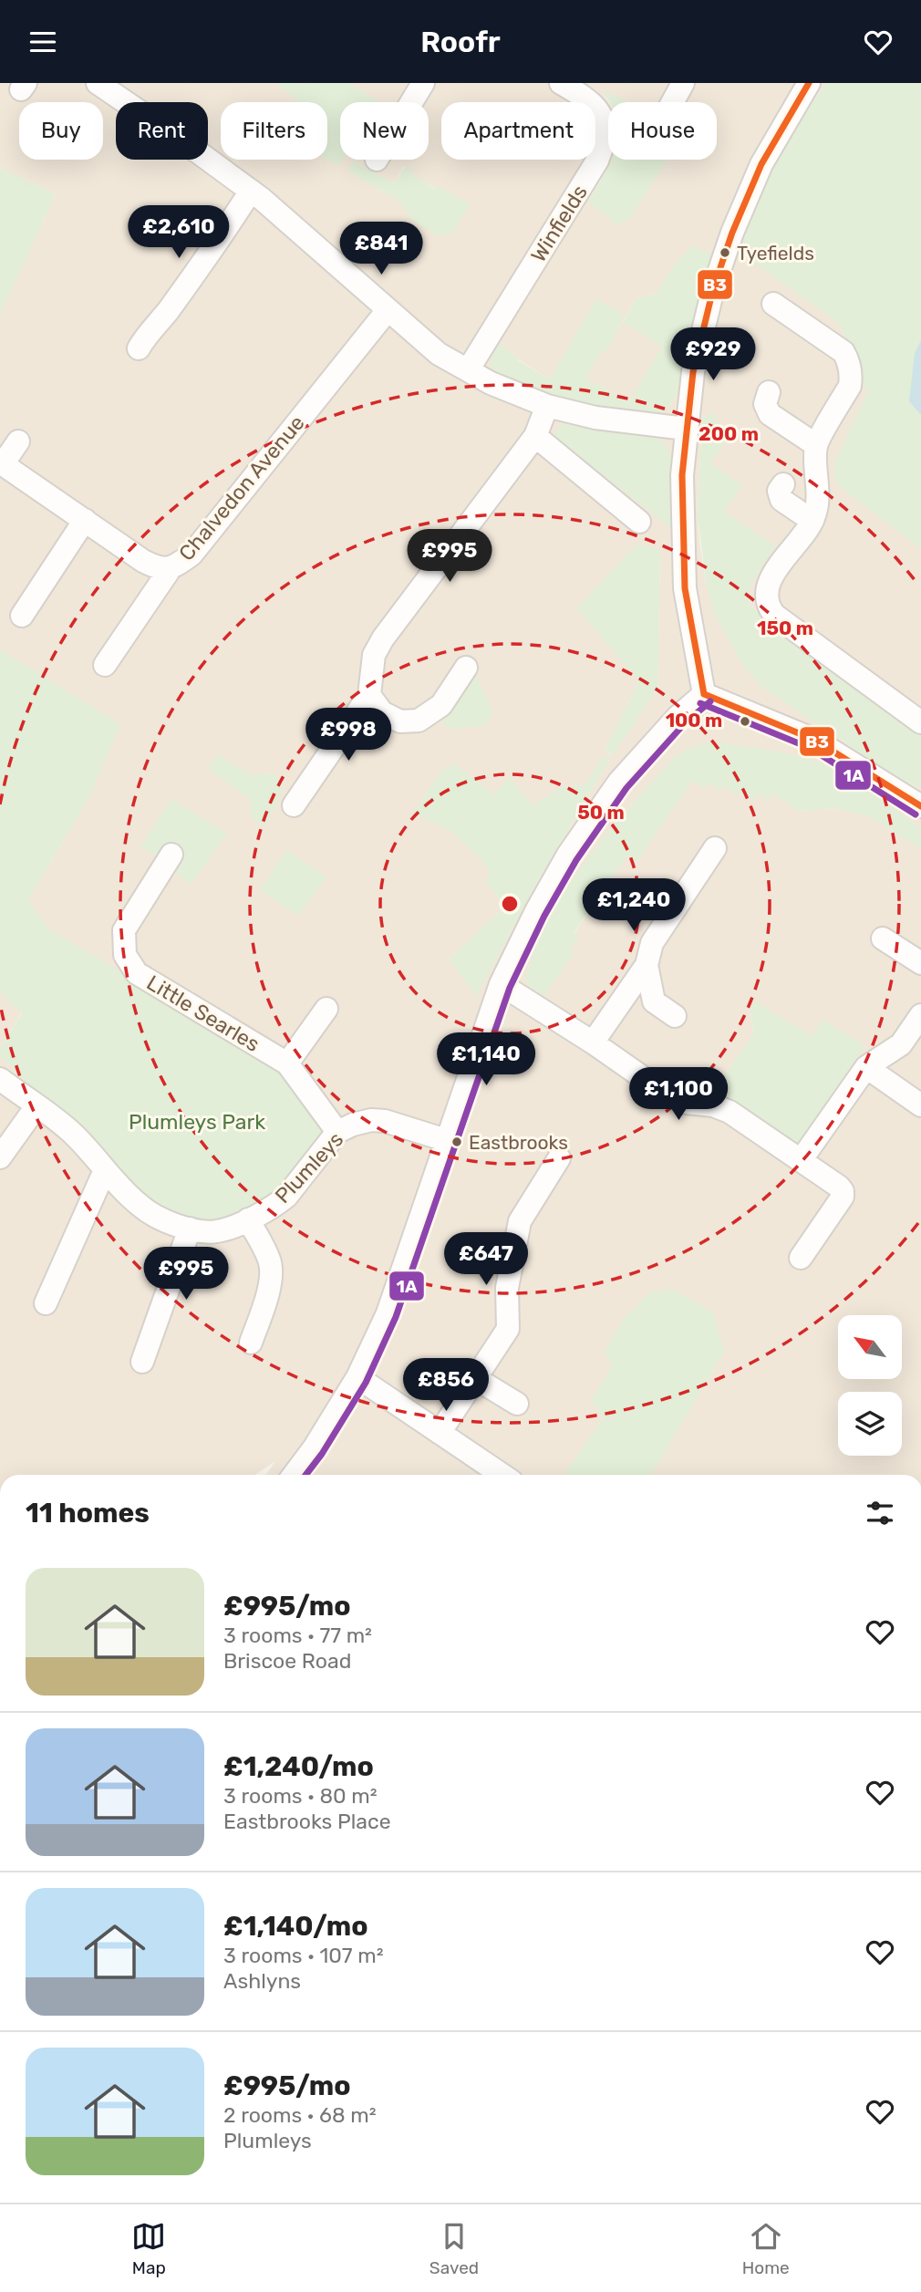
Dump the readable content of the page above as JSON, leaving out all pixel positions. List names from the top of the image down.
{
  "streets": {
    "street": [
      "Winfields",
      "Chalvedon Avenue",
      "Little Searles",
      "Plumleys"
    ]
  },
  "crossings": [
    ["Little Searles", "Plumleys"]
  ],
  "parks": ["Plumleys Park"],
  "places": ["Tyefields", "Eastbrooks"],
  "lines": ["transit line B3", "transit line 1A"],
  "north": "top left",
  "page": {
    "header": "Roofr",
    "chip": [
      "Buy",
      "Rent",
      "Filters",
      "New",
      "Apartment",
      "House"
    ],
    "price": [
      "£2,610",
      "£841",
      "£929",
      "£995",
      "£998",
      "£1,240",
      "£1,140",
      "£1,100",
      "£647",
      "£995",
      "£856"
    ],
    "heading": "11 homes",
    "list": [
      {
        "name": "£995/mo",
        "note": "3 rooms · 77 m² · Briscoe Road"
      },
      {
        "name": "£1,240/mo",
        "note": "3 rooms · 80 m² · Eastbrooks Place"
      },
      {
        "name": "£1,140/mo",
        "note": "3 rooms · 107 m² · Ashlyns"
      },
      {
        "name": "£995/mo",
        "note": "2 rooms · 68 m² · Plumleys"
      }
    ],
    "tabs": ["Map", "Saved", "Home"]
  },
  "rings": [
    "200 m",
    "150 m",
    "100 m",
    "50 m"
  ]
}
